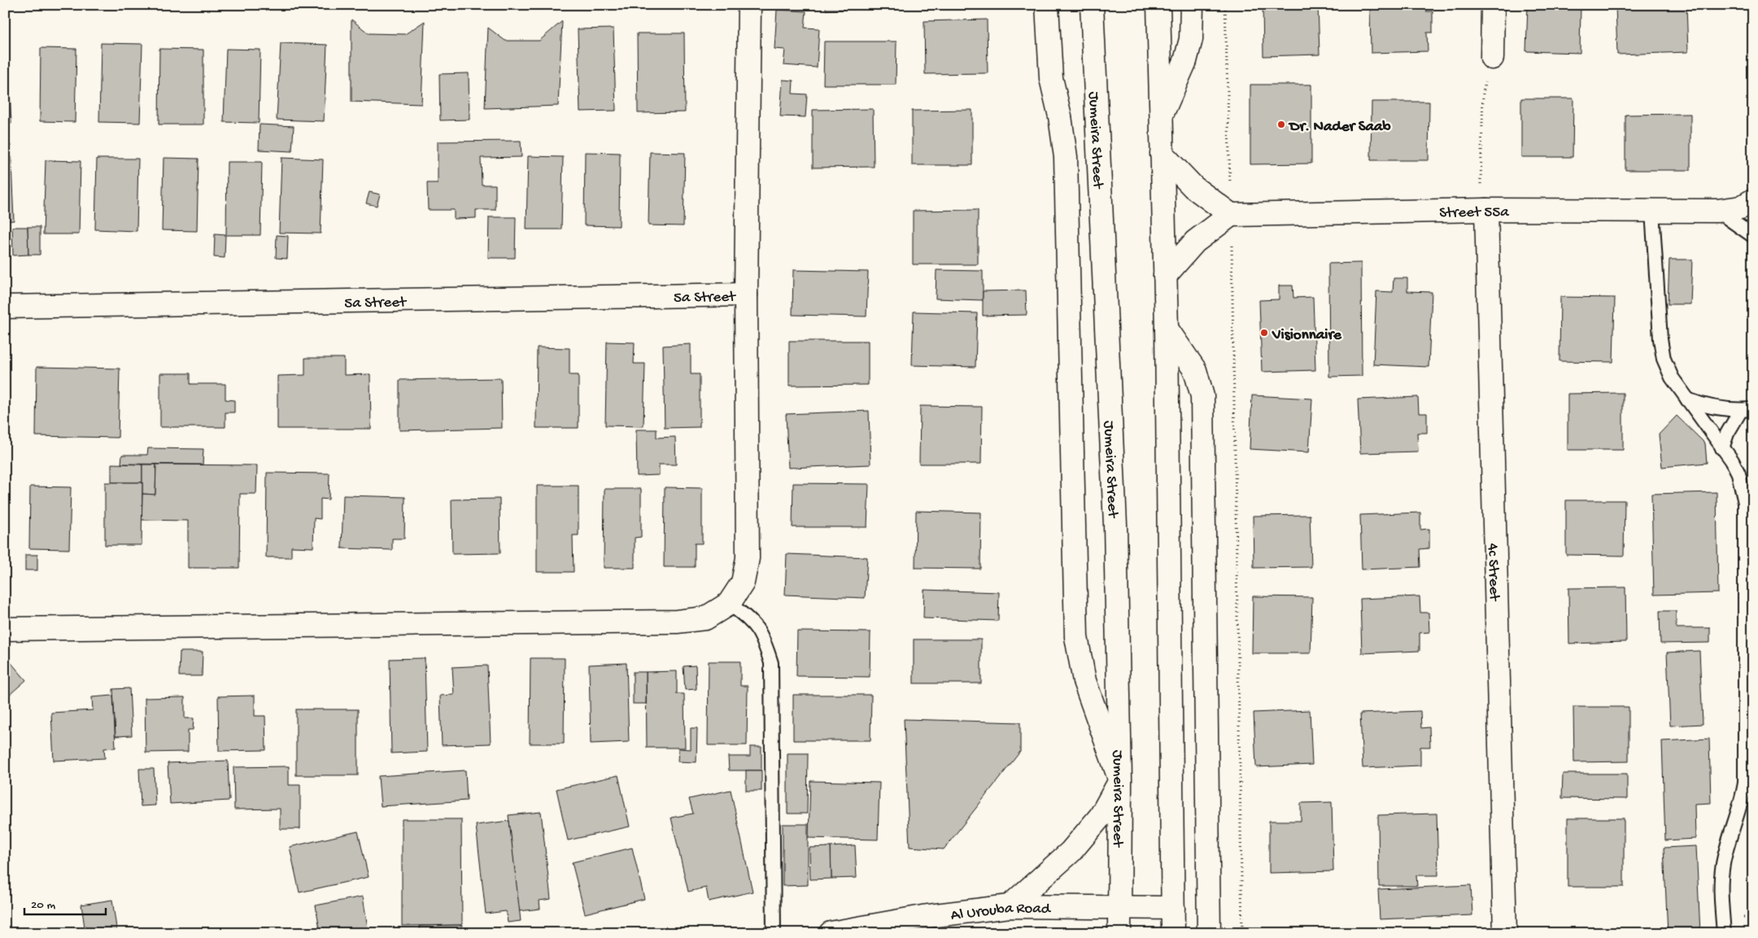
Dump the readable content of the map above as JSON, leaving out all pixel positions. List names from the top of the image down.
{
  "streets": {
    "street": [
      "Jumeira Street",
      "Street 55a",
      "5a Street",
      "4c Street",
      "Al Urouba Road"
    ]
  },
  "crossings": [
    ["Jumeira Street", "Al Urouba Road"],
    ["Street 55a", "4c Street"]
  ],
  "places": ["Dr. Nader Saab", "Visionnaire"],
  "scale_bar": "20 m"
}
